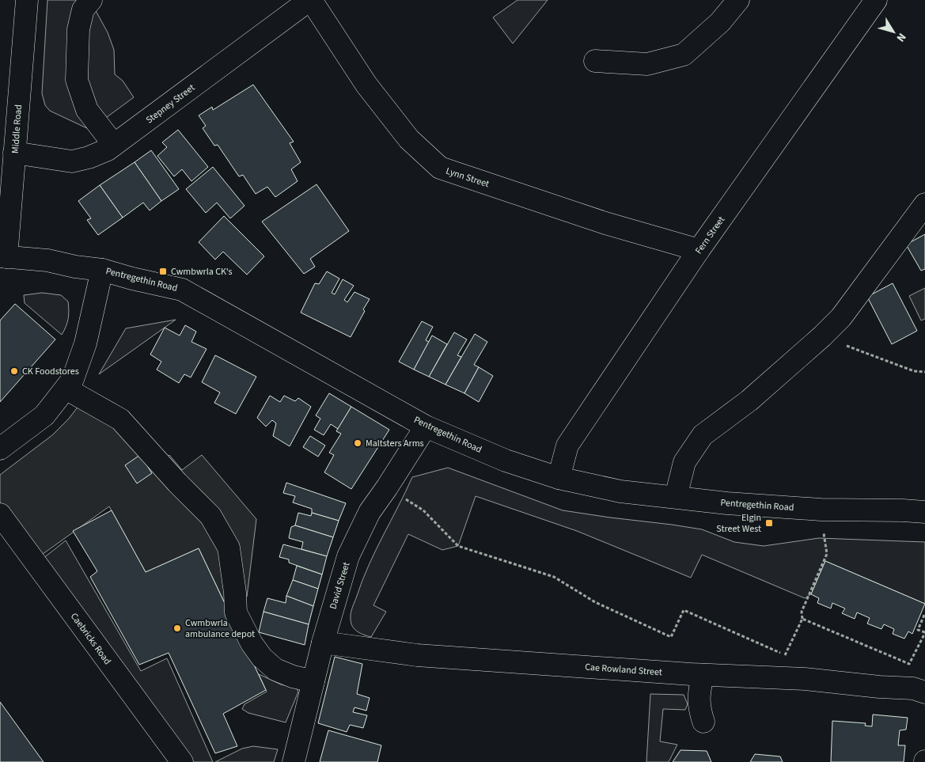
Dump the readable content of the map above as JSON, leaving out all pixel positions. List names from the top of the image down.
{
  "streets": {
    "street": [
      "Stepney Street",
      "Middle Road",
      "Lynn Street",
      "Fern Street",
      "Pentregethin Road",
      "David Street",
      "Caebricks Road",
      "Cae Rowland Street"
    ]
  },
  "crossings": [
    ["Stepney Street", "Middle Road"],
    ["Stepney Street", "Lynn Street"],
    ["Middle Road", "Pentregethin Road"],
    ["Lynn Street", "Fern Street"],
    ["Fern Street", "Pentregethin Road"],
    ["Pentregethin Road", "David Street"],
    ["David Street", "Cae Rowland Street"]
  ],
  "places": {
    "transit": ["Cwmbwrla CK's", "Elgin Street West"],
    "other": ["CK Foodstores", "Maltsters Arms", "Cwmbwrla ambulance depot"]
  },
  "north": "bottom right"
}
